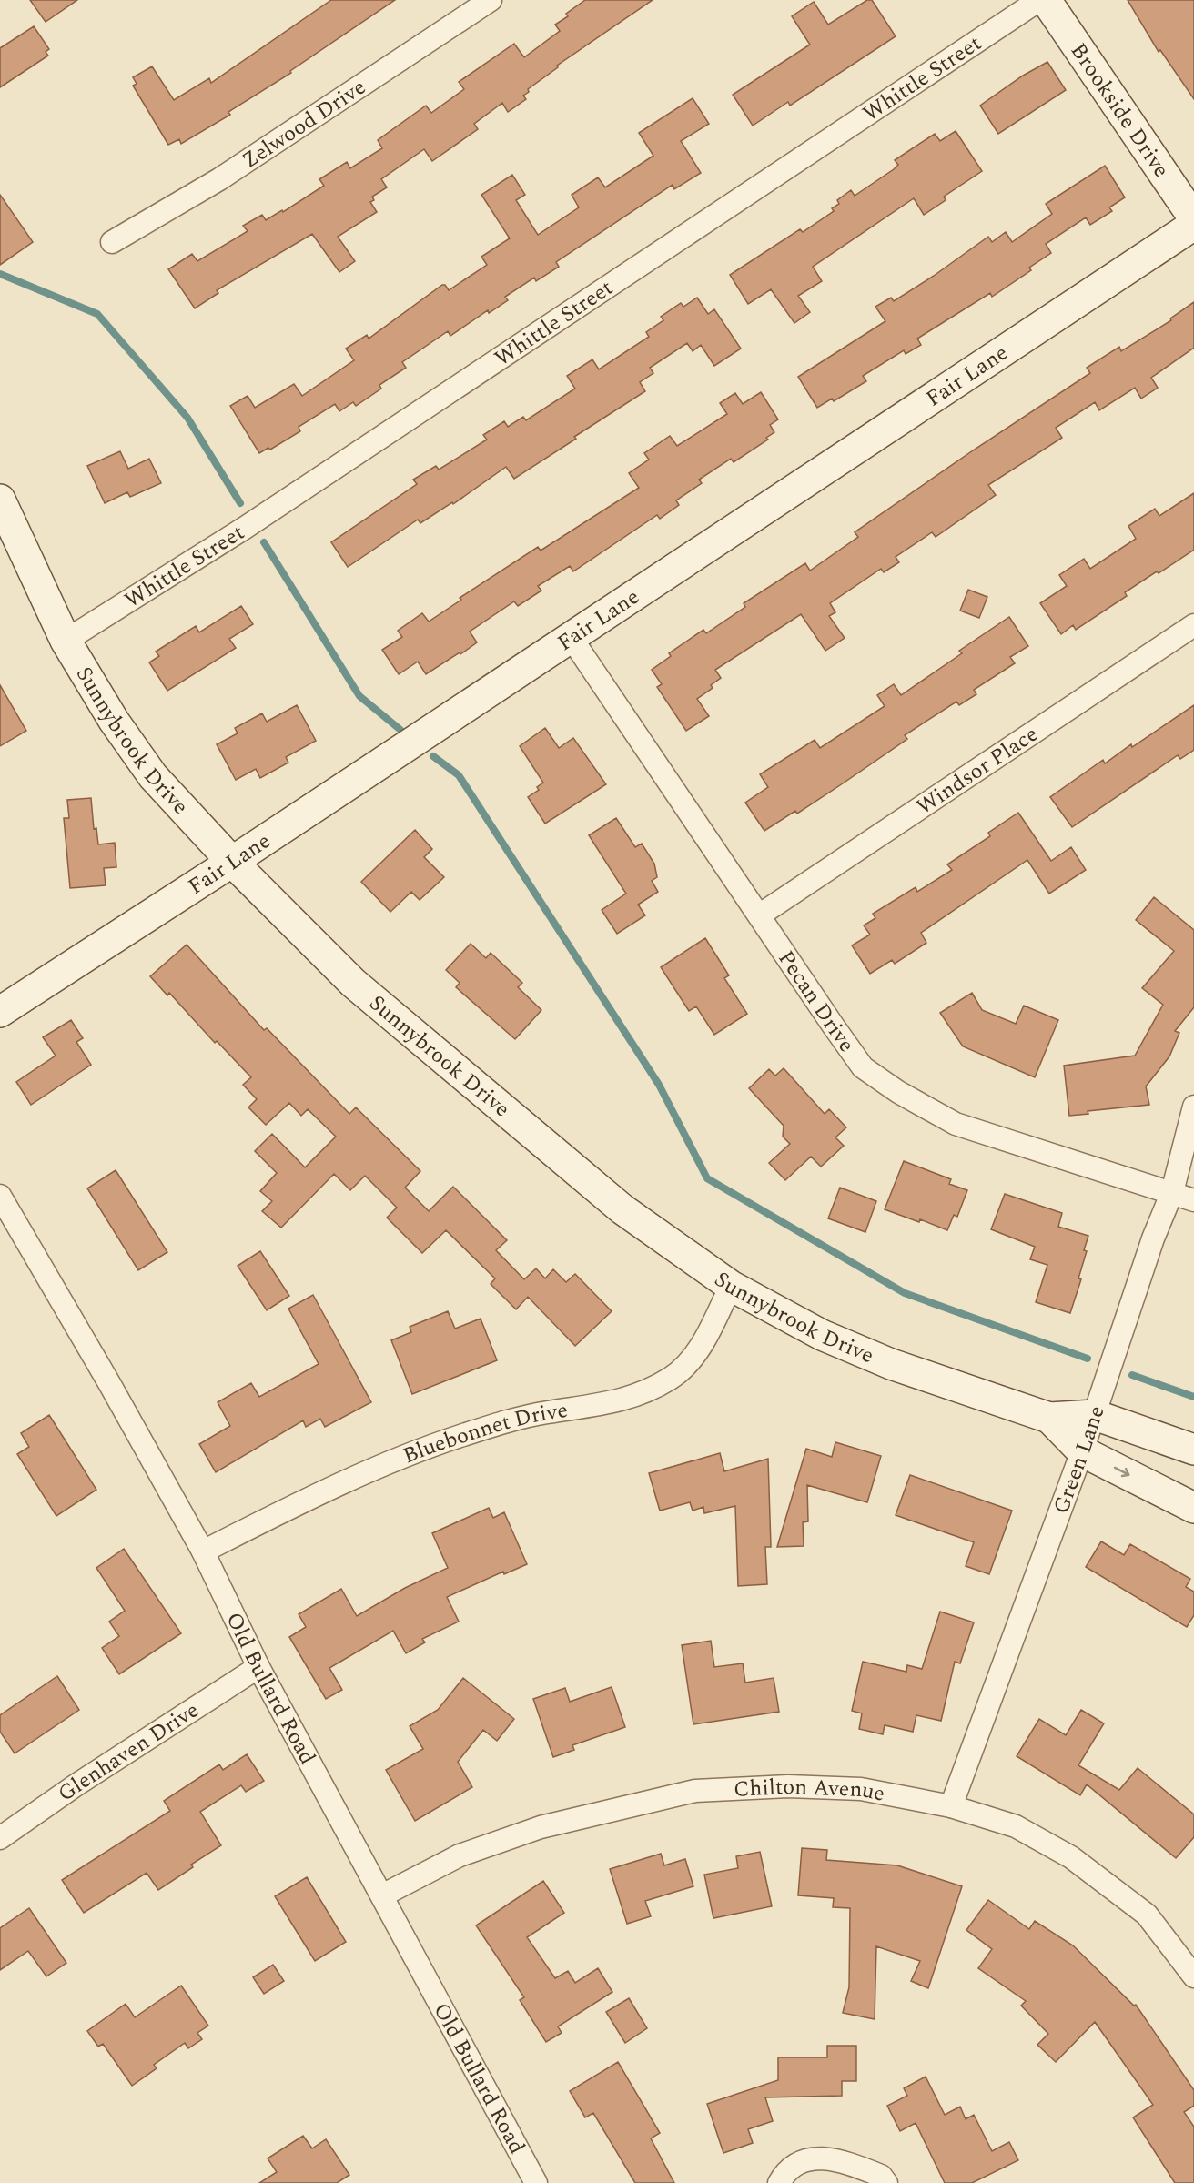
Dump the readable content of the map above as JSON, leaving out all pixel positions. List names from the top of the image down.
{
  "streets": {
    "main road": ["Brookside Drive", "Fair Lane", "Sunnybrook Drive"],
    "street": [
      "Whittle Street",
      "Zelwood Drive",
      "Windsor Place",
      "Pecan Drive",
      "Bluebonnet Drive",
      "Green Lane",
      "Old Bullard Road",
      "Glenhaven Drive",
      "Chilton Avenue"
    ]
  },
  "crossings": [
    ["Whittle Street", "Sunnybrook Drive"],
    ["Fair Lane", "Sunnybrook Drive"],
    ["Fair Lane", "Pecan Drive"],
    ["Sunnybrook Drive", "Bluebonnet Drive"],
    ["Sunnybrook Drive", "Green Lane"],
    ["Windsor Place", "Pecan Drive"],
    ["Pecan Drive", "Green Lane"],
    ["Bluebonnet Drive", "Old Bullard Road"],
    ["Green Lane", "Chilton Avenue"],
    ["Old Bullard Road", "Glenhaven Drive"],
    ["Old Bullard Road", "Chilton Avenue"]
  ]
}
